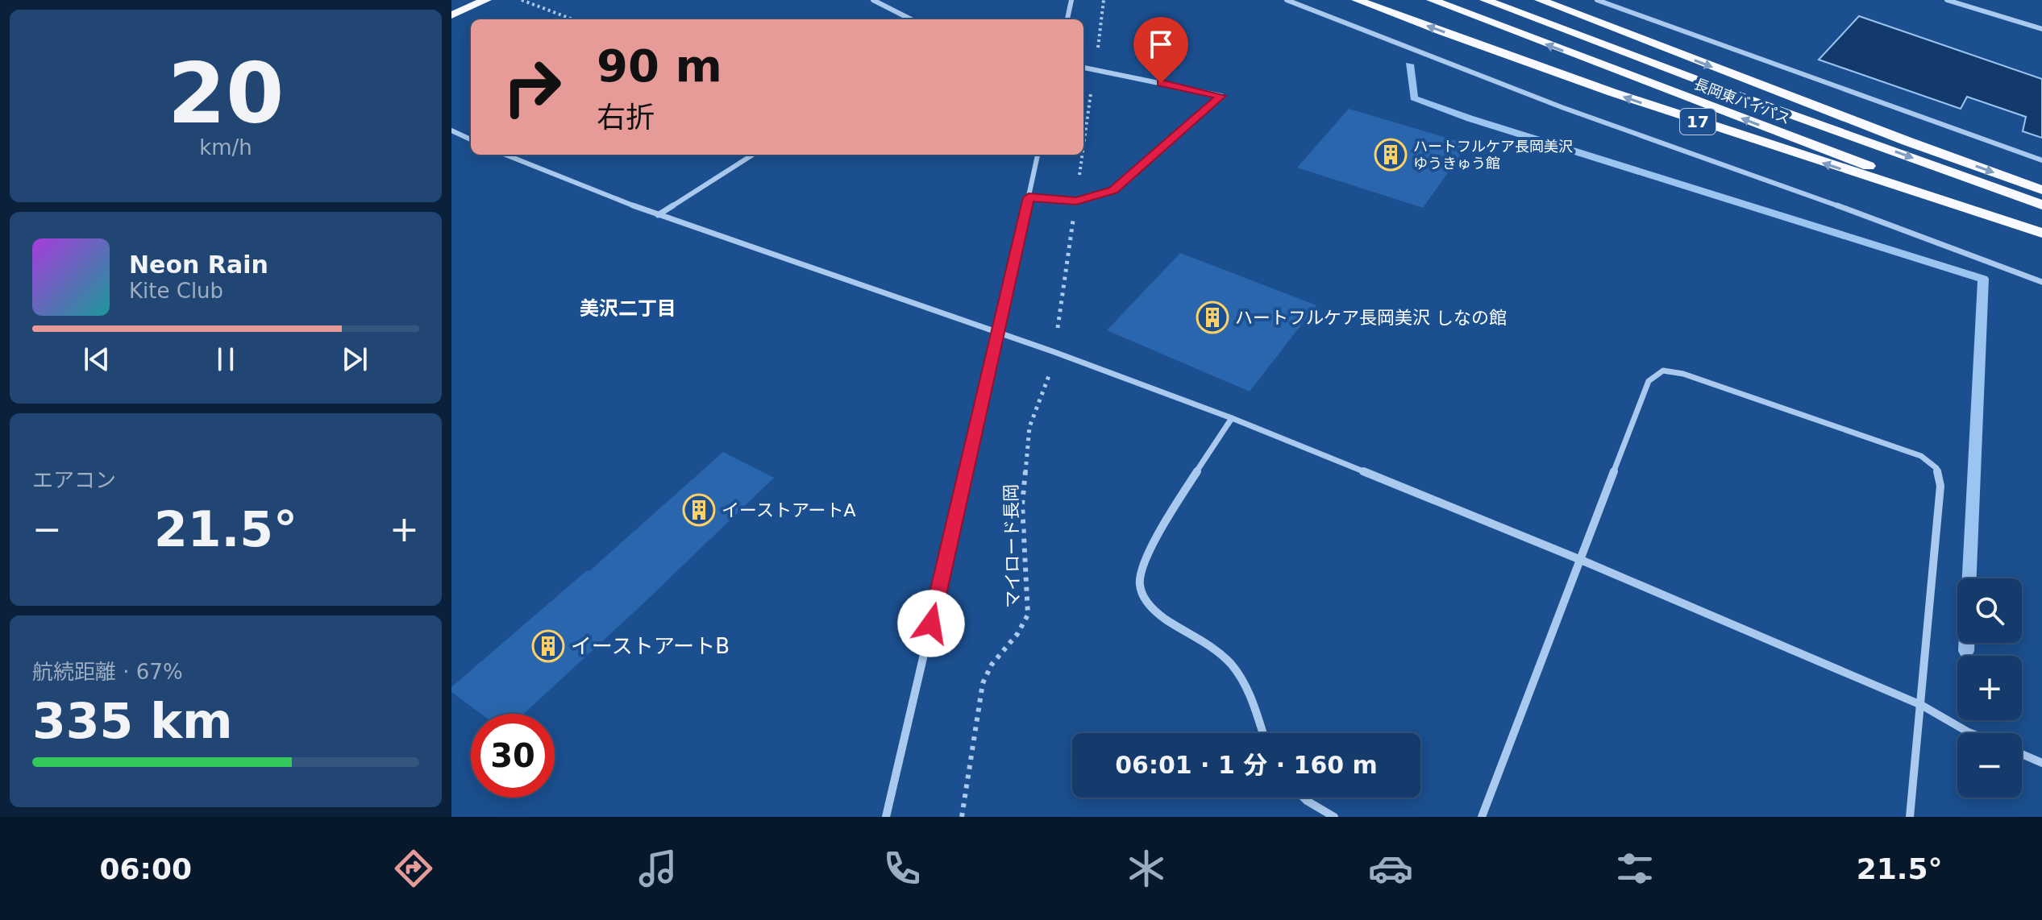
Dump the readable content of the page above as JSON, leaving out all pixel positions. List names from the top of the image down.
{
  "streets": {
    "highway": ["長岡東バイパス", "17"],
    "path": ["マイロード長岡"]
  },
  "crossings": [
    ["長岡東バイパス", "17"]
  ],
  "districts": ["美沢二丁目"],
  "places": {
    "building": [
      "ハートフルケア長岡美沢 ゆうきゅう館",
      "ハートフルケア長岡美沢 しなの館",
      "イーストアートA",
      "イーストアートB"
    ]
  },
  "page": {
    "tile": [
      ["20", "km/h"],
      "エアコン",
      ["航続距離 · 67%", "335 km"]
    ],
    "turn": ["90 m", "右折"],
    "song": ["Neon Rain", "Kite Club"],
    "heat": ["−", "21.5°", "+"],
    "map_buttons": ["+", "−"],
    "limit": "30",
    "trip": "06:01 · 1 分 · 160 m",
    "tabs": ["06:00", "21.5°"]
  }
}
